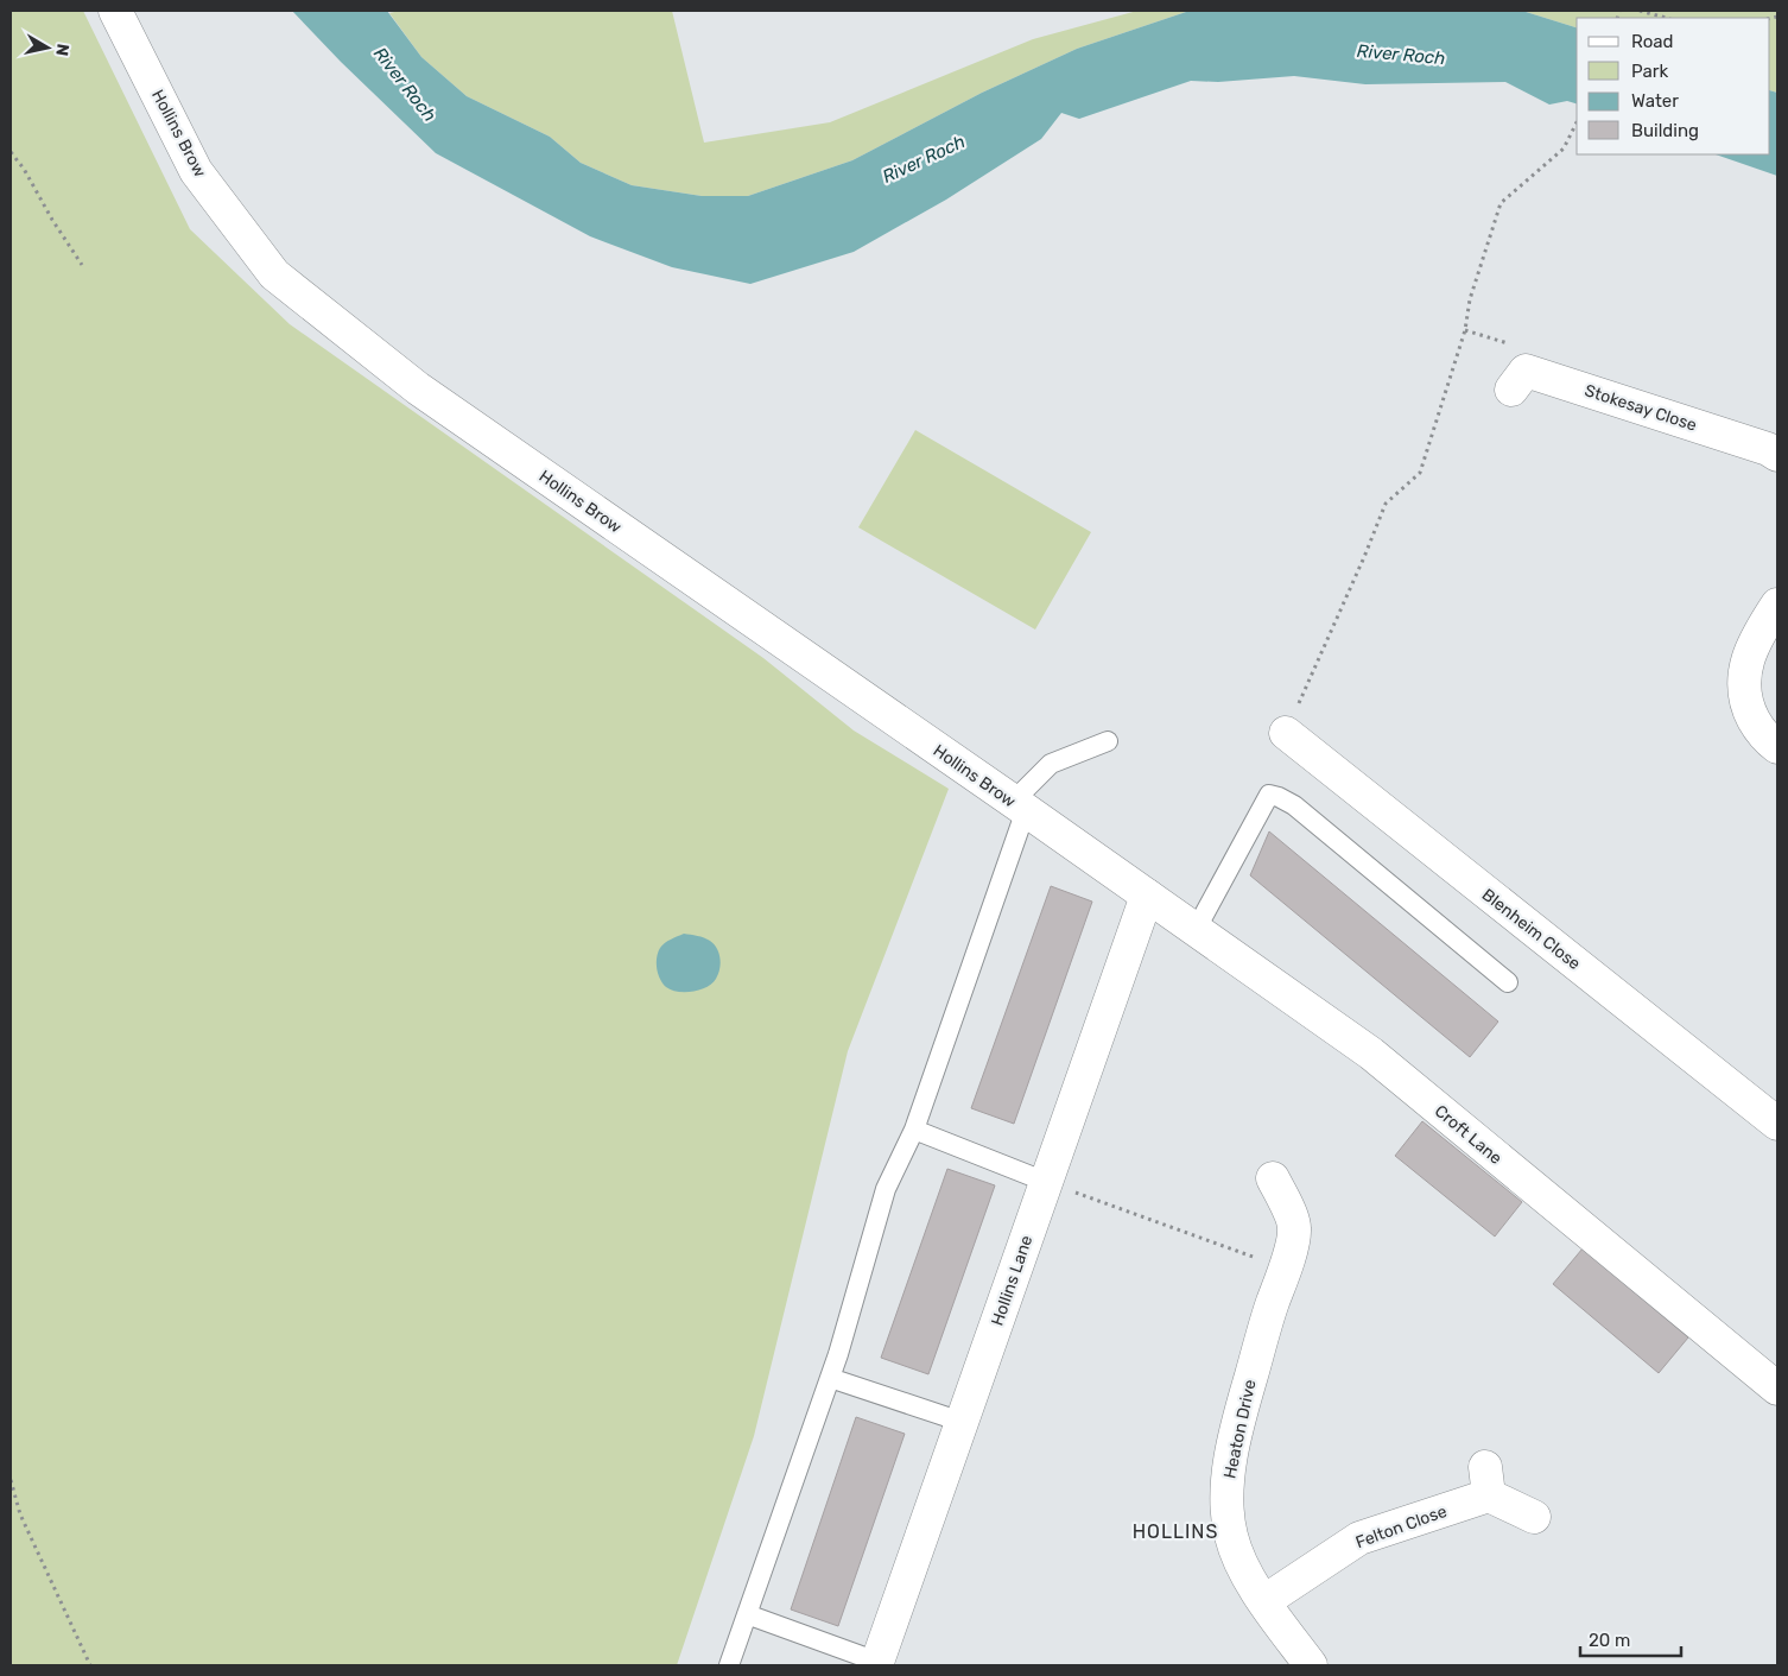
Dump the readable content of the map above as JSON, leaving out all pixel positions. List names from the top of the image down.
{
  "streets": {
    "street": [
      "Hollins Brow",
      "Stokesay Close",
      "Blenheim Close",
      "Croft Lane",
      "Hollins Lane",
      "Heaton Drive",
      "Felton Close"
    ]
  },
  "crossings": [
    ["Hollins Brow", "Croft Lane"],
    ["Hollins Brow", "Hollins Lane"],
    ["Croft Lane", "Hollins Lane"],
    ["Heaton Drive", "Felton Close"]
  ],
  "districts": ["HOLLINS"],
  "water": ["River Roch"],
  "legend": [
    "Road",
    "Park",
    "Water",
    "Building"
  ],
  "scale_bar": "20 m",
  "north": "right"
}
